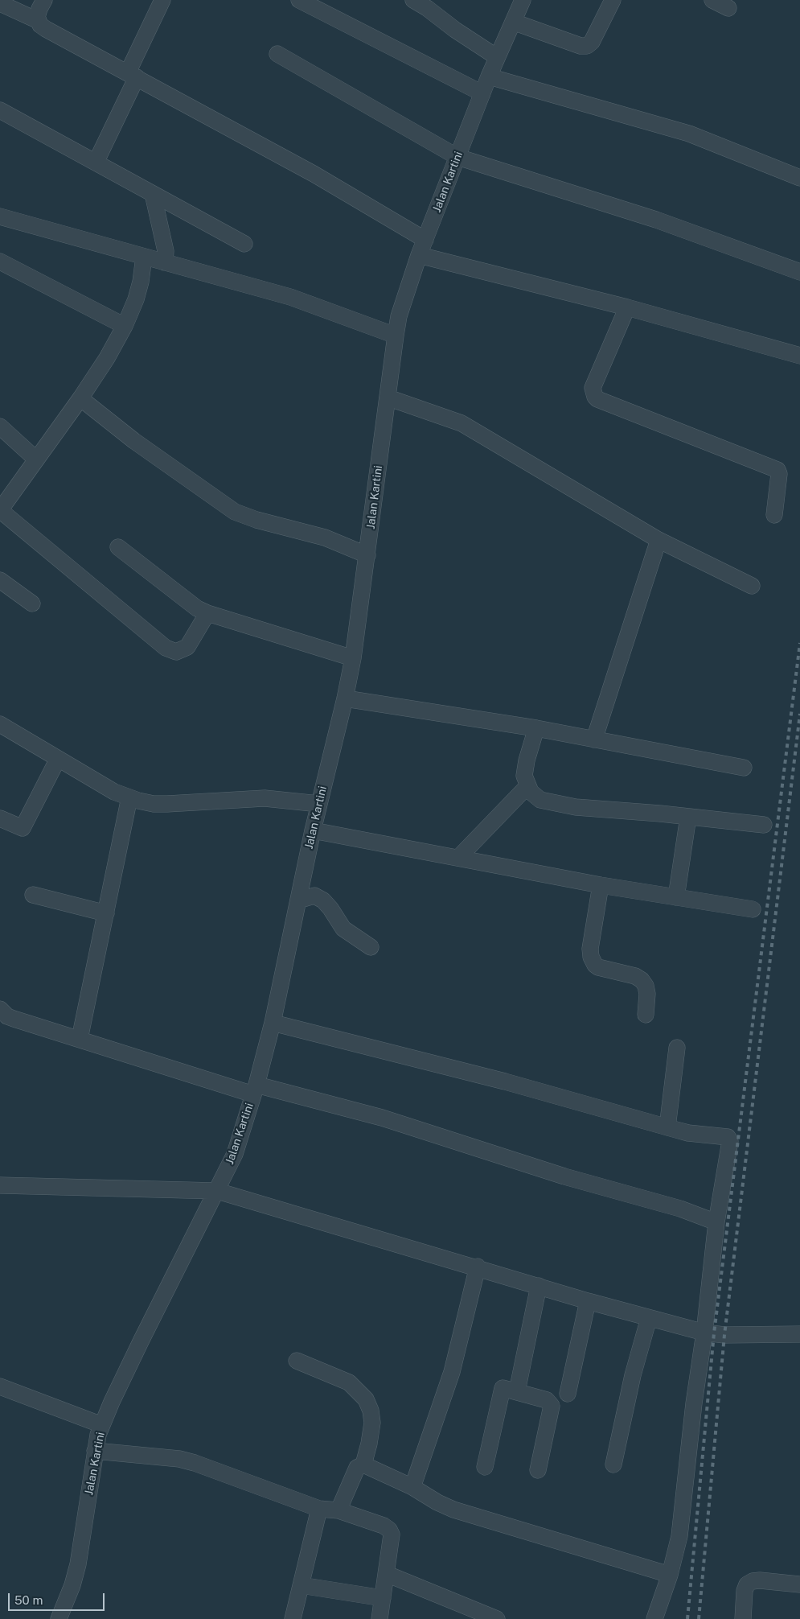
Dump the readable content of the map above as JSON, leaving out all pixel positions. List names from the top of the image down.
{
  "streets": {
    "street": ["Jalan Kartini"]
  },
  "scale_bar": "50 m"
}
